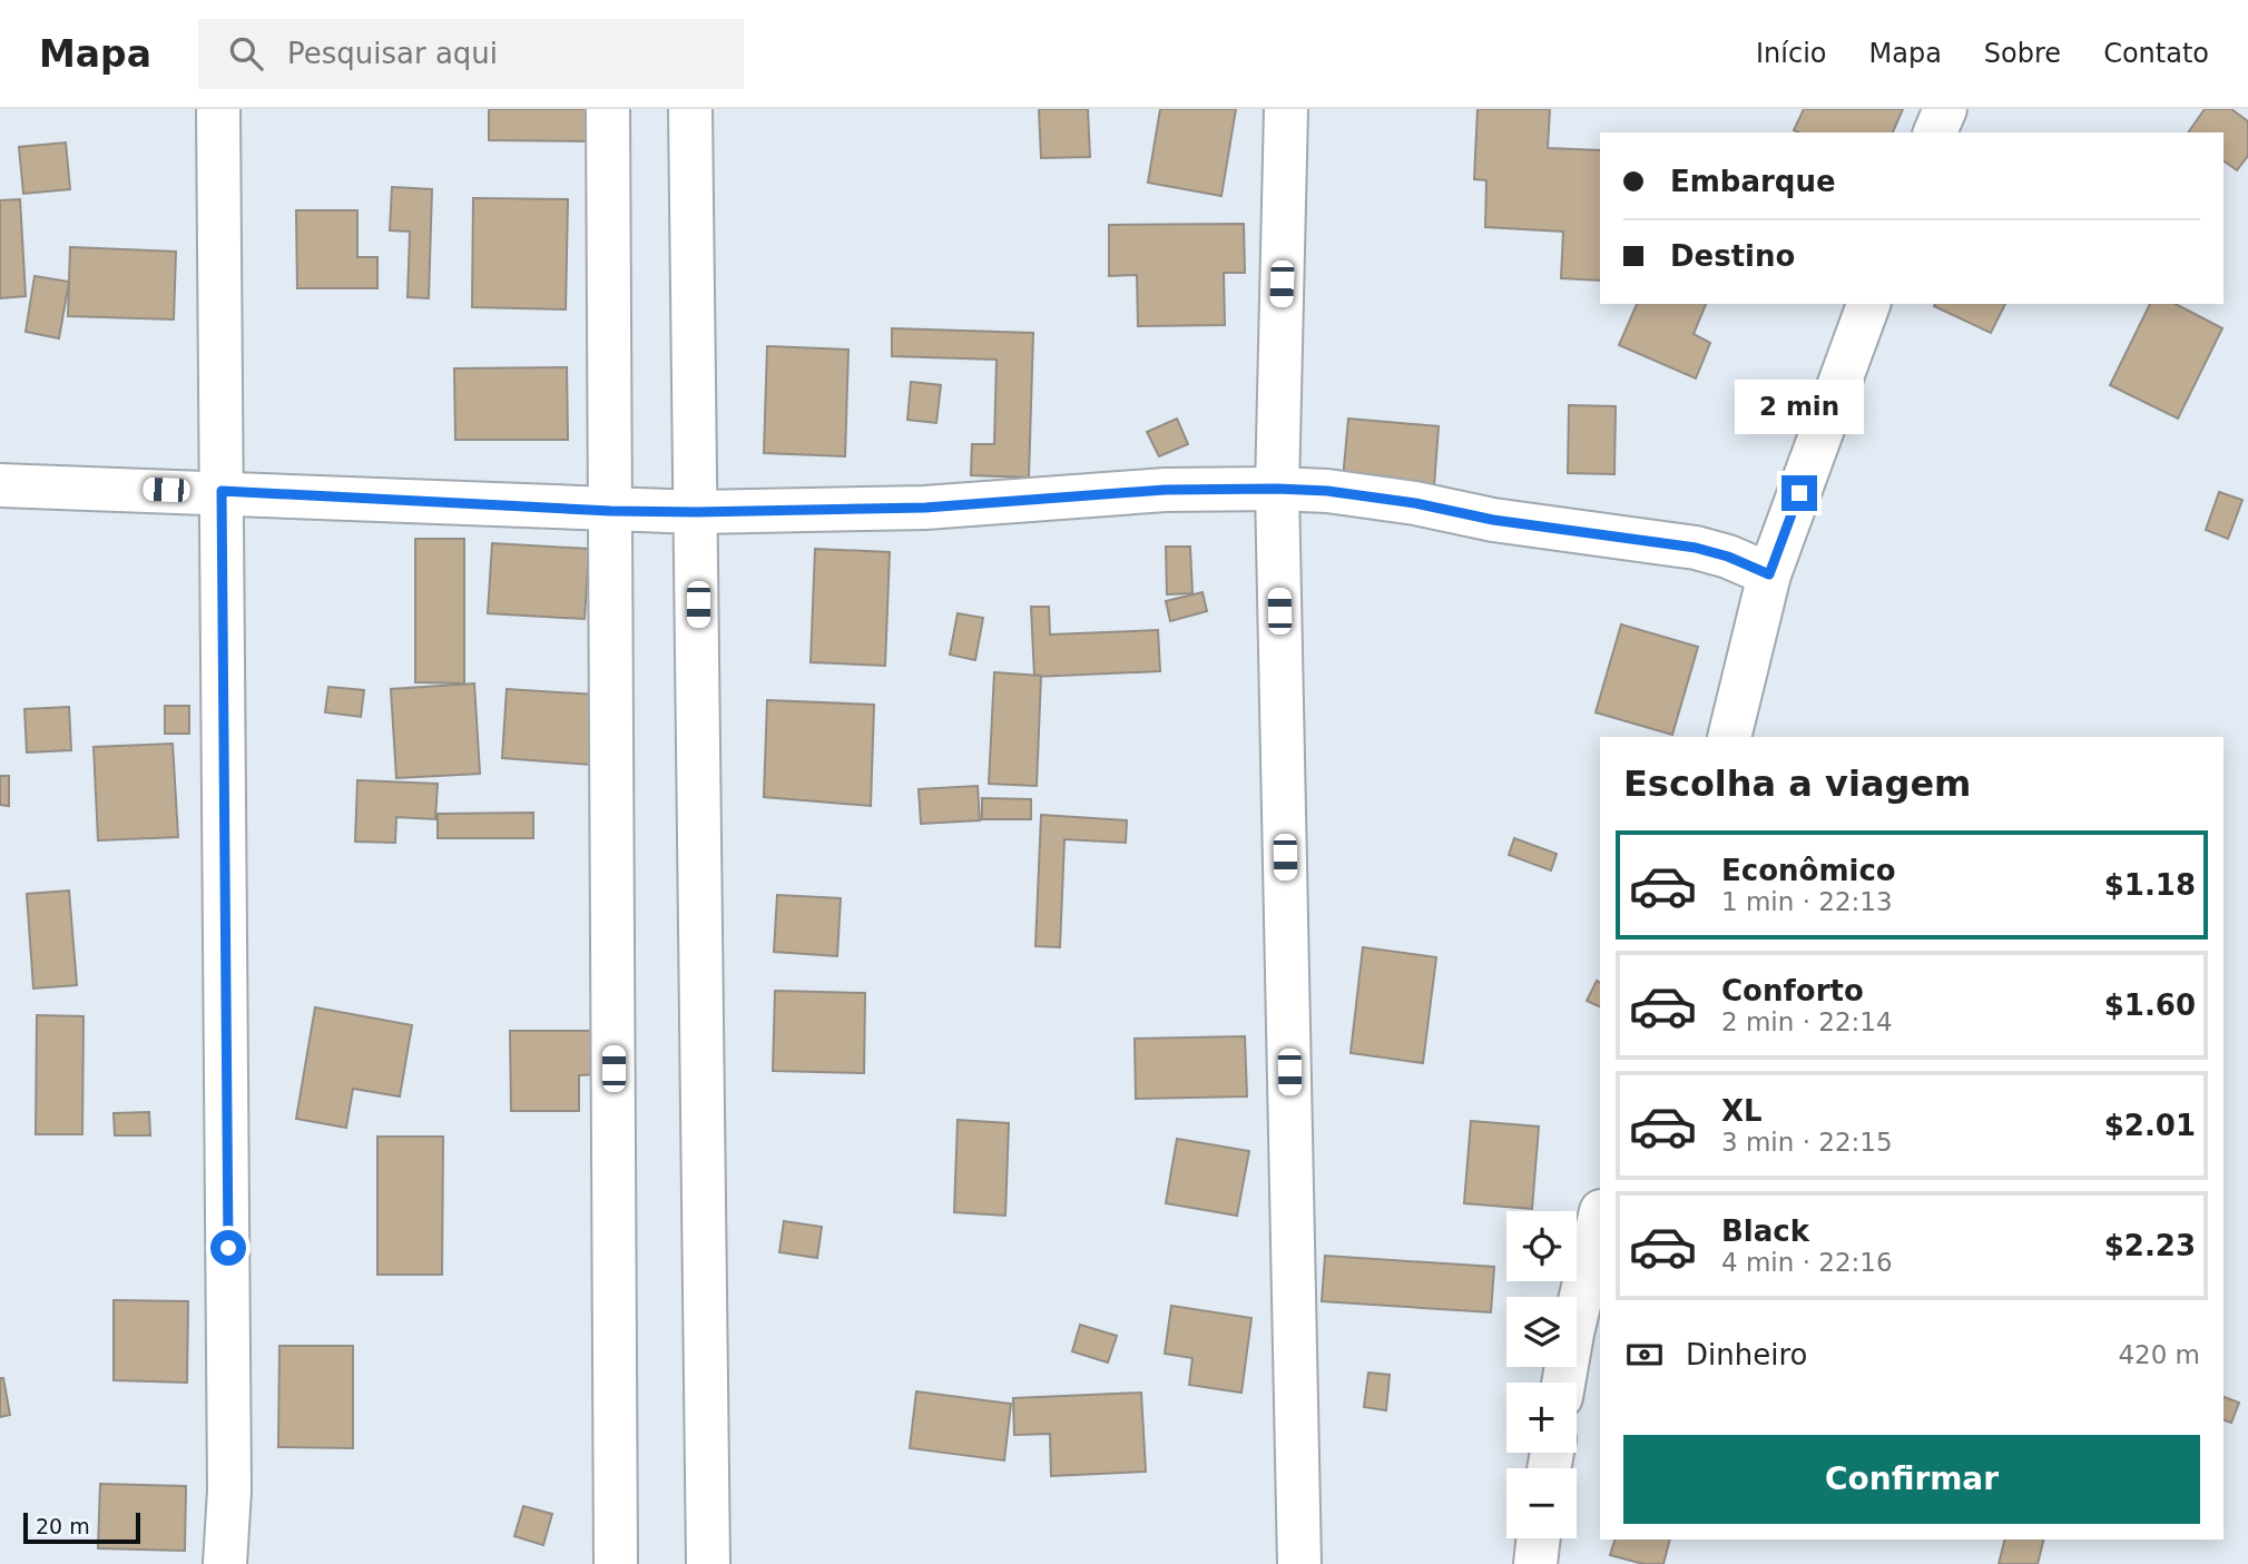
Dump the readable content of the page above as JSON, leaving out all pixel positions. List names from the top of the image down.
{
  "scale_bar": "20 m",
  "page": {
    "header": "Mapa",
    "search": "Pesquisar aqui",
    "nav": [
      "Início",
      "Mapa",
      "Sobre",
      "Contato"
    ],
    "banner": ["Embarque", "Destino"],
    "bubble": "2 min",
    "heading": "Escolha a viagem",
    "list": [
      {
        "name": "Econômico",
        "note": "1 min · 22:13",
        "value": "$1.18"
      },
      {
        "name": "Conforto",
        "note": "2 min · 22:14",
        "value": "$1.60"
      },
      {
        "name": "XL",
        "note": "3 min · 22:15",
        "value": "$2.01"
      },
      {
        "name": "Black",
        "note": "4 min · 22:16",
        "value": "$2.23"
      }
    ],
    "map_buttons": ["+", "−"],
    "pay": ["Dinheiro", "420 m"],
    "buttons": "Confirmar",
    "scale": "20 m"
  }
}
